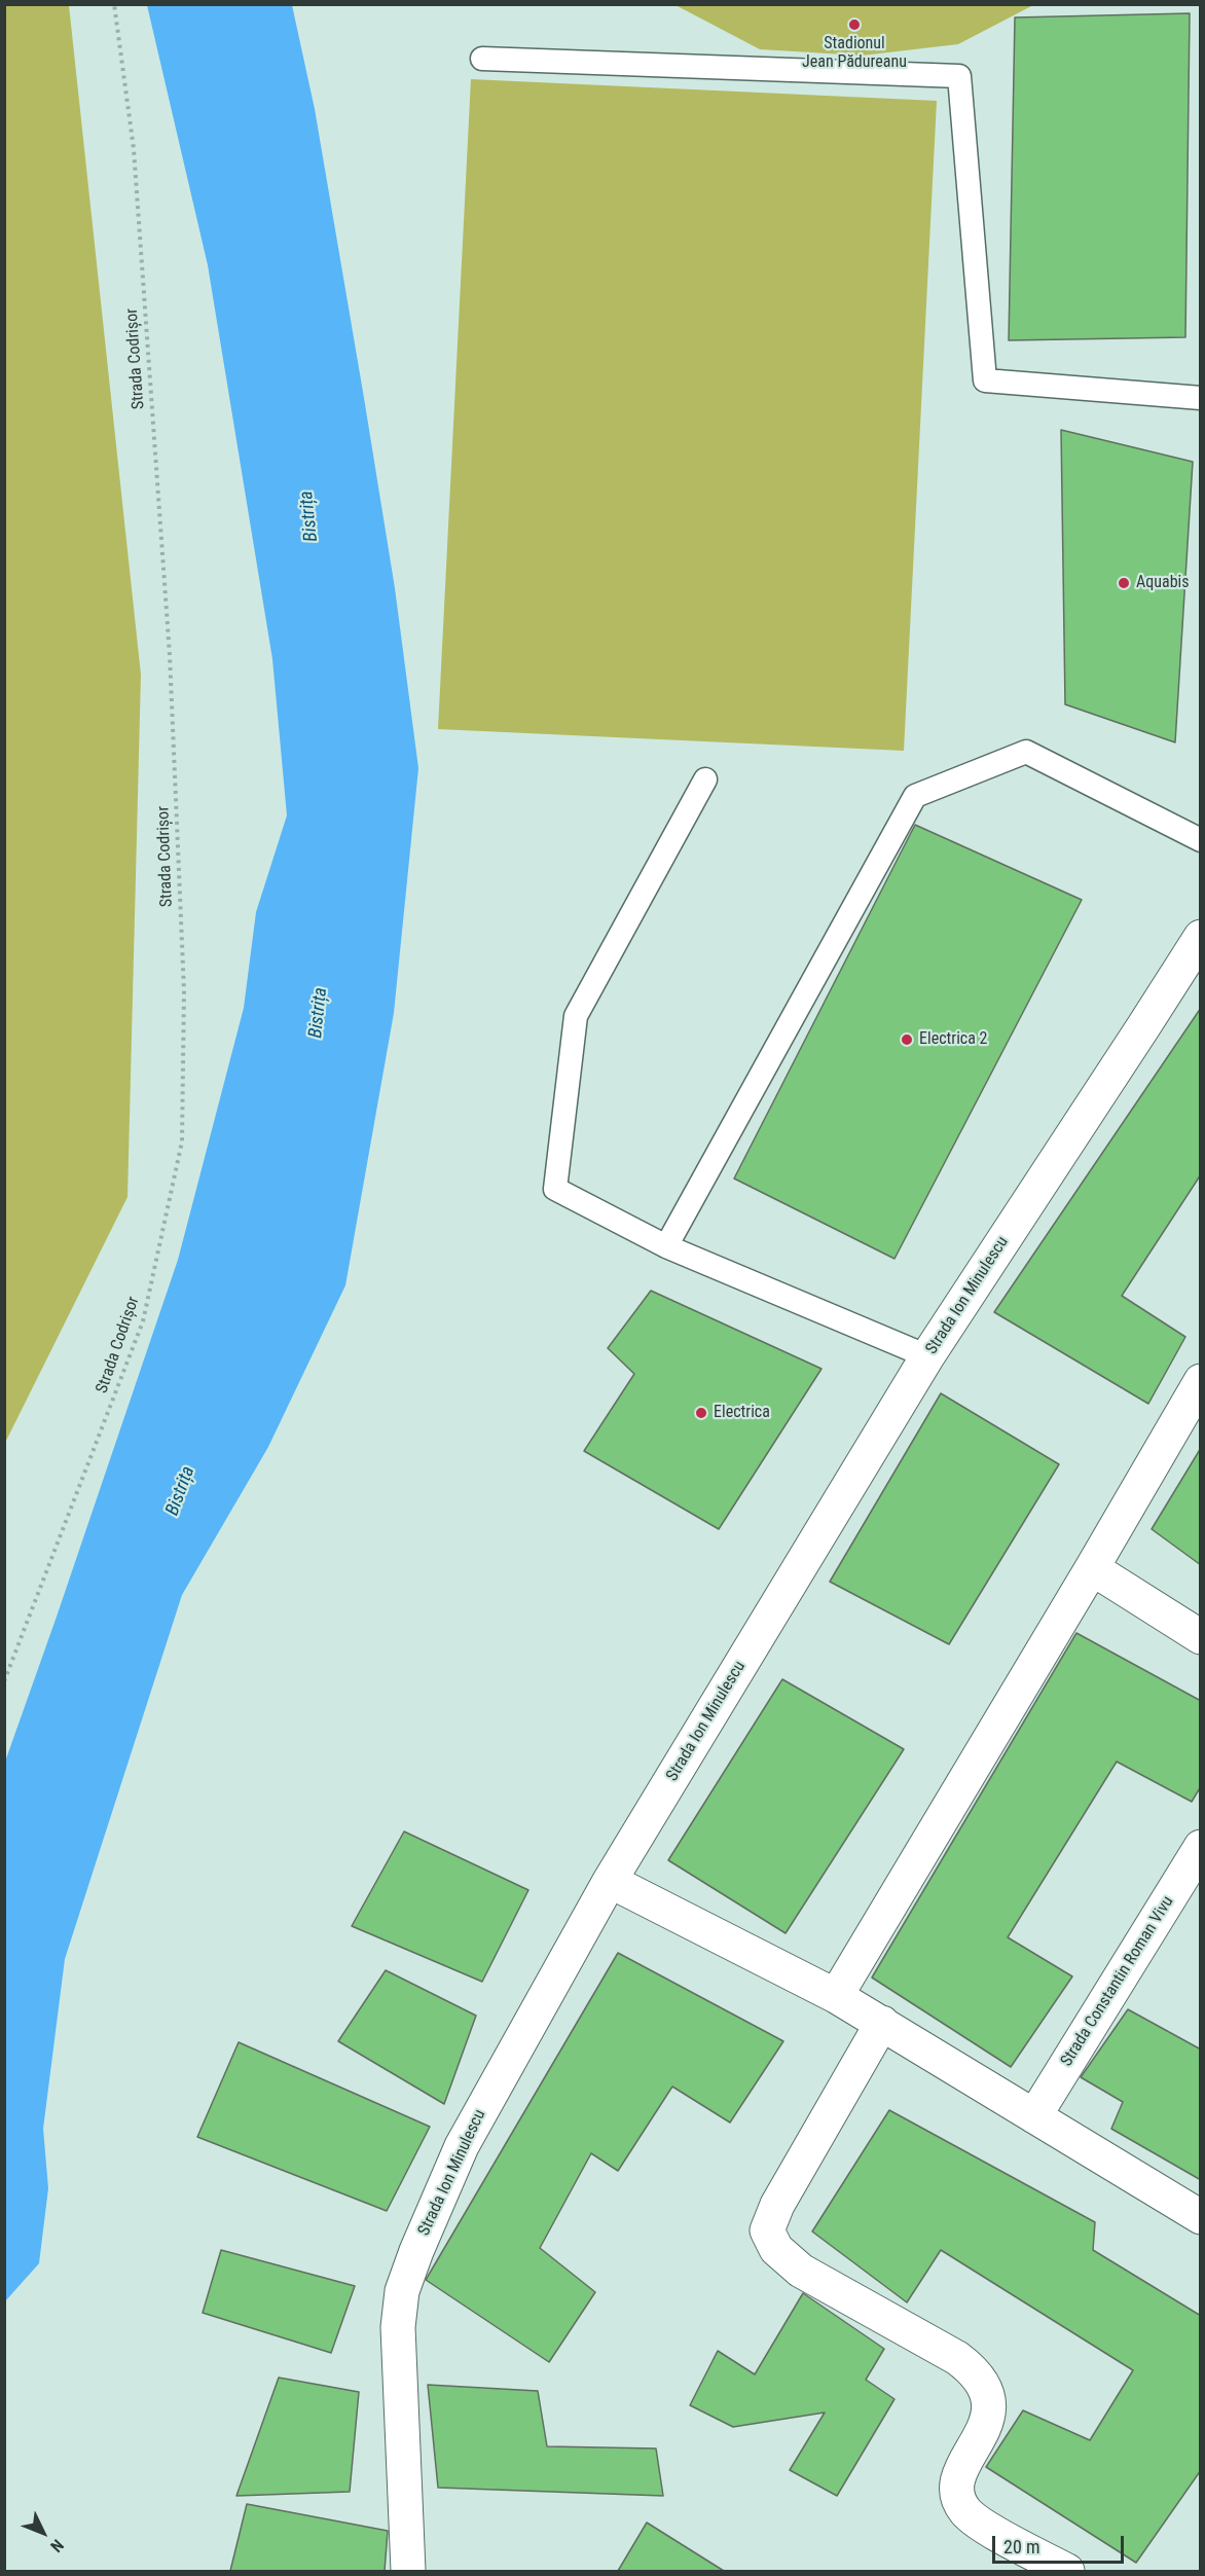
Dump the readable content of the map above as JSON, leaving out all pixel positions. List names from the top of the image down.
{
  "streets": {
    "street": ["Strada Ion Minulescu", "Strada Constantin Roman Vivu"],
    "path": ["Strada Codrișor"]
  },
  "water": ["Bistrița"],
  "places": [
    "Stadionul Jean Pădureanu",
    "Aquabis",
    "Electrica 2",
    "Electrica"
  ],
  "scale_bar": "20 m",
  "north": "bottom right"
}
